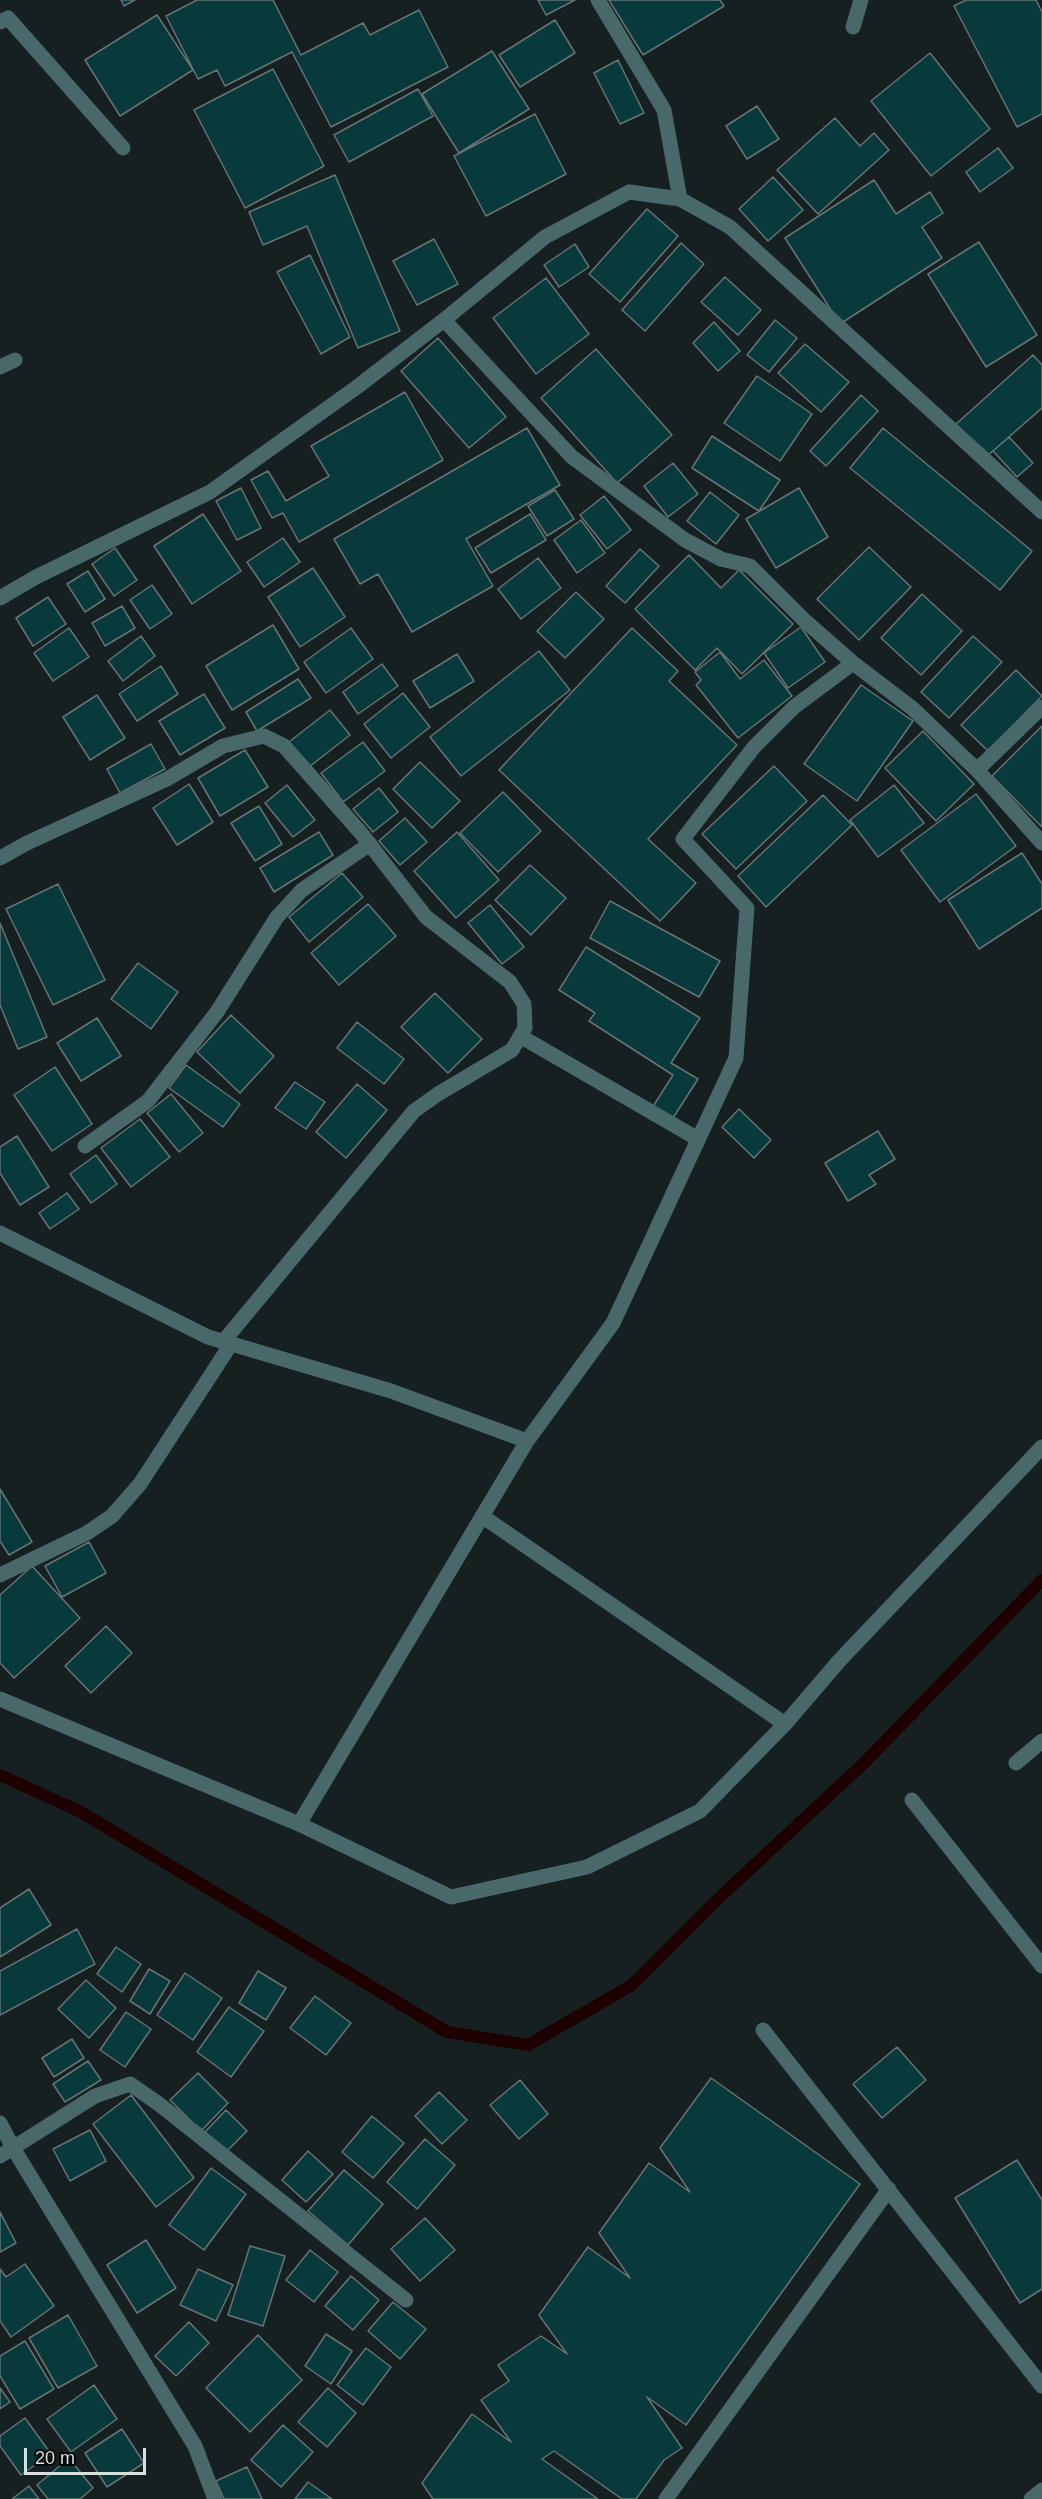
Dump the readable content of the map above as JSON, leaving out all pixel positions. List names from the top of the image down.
{
  "scale_bar": "20 m"
}
